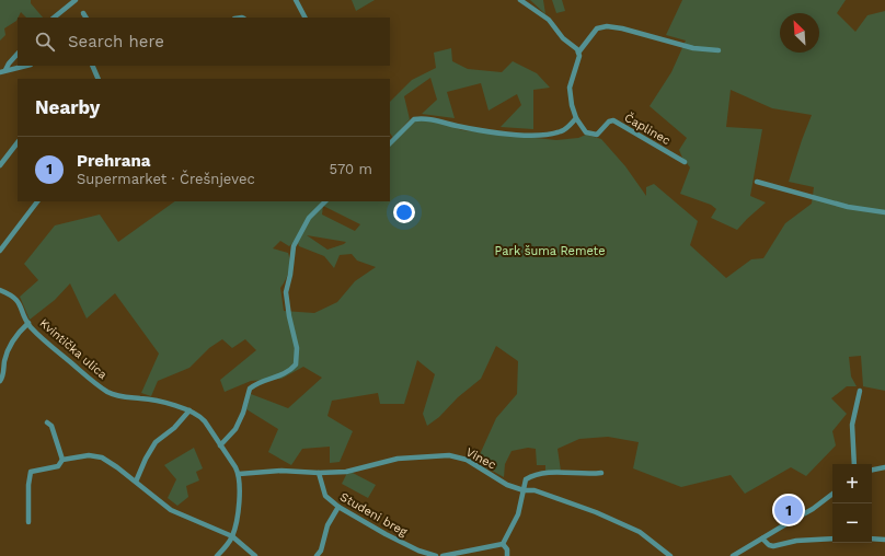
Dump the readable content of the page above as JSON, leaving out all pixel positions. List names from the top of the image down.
{
  "streets": {
    "street": [
      "Čaplinec",
      "Kvintička ulica",
      "Vinec",
      "Studeni breg"
    ]
  },
  "crossings": [
    ["Kvintička ulica", "Vinec"],
    ["Vinec", "Studeni breg"]
  ],
  "parks": ["Park šuma Remete"],
  "north": "top left",
  "page": {
    "search": "Search here",
    "heading": "Nearby",
    "list": [
      {
        "mark": "1",
        "name": "Prehrana",
        "note": "Supermarket · Črešnjevec",
        "value": "570 m"
      }
    ],
    "map_buttons": ["+", "−"],
    "pins": "1"
  }
}
